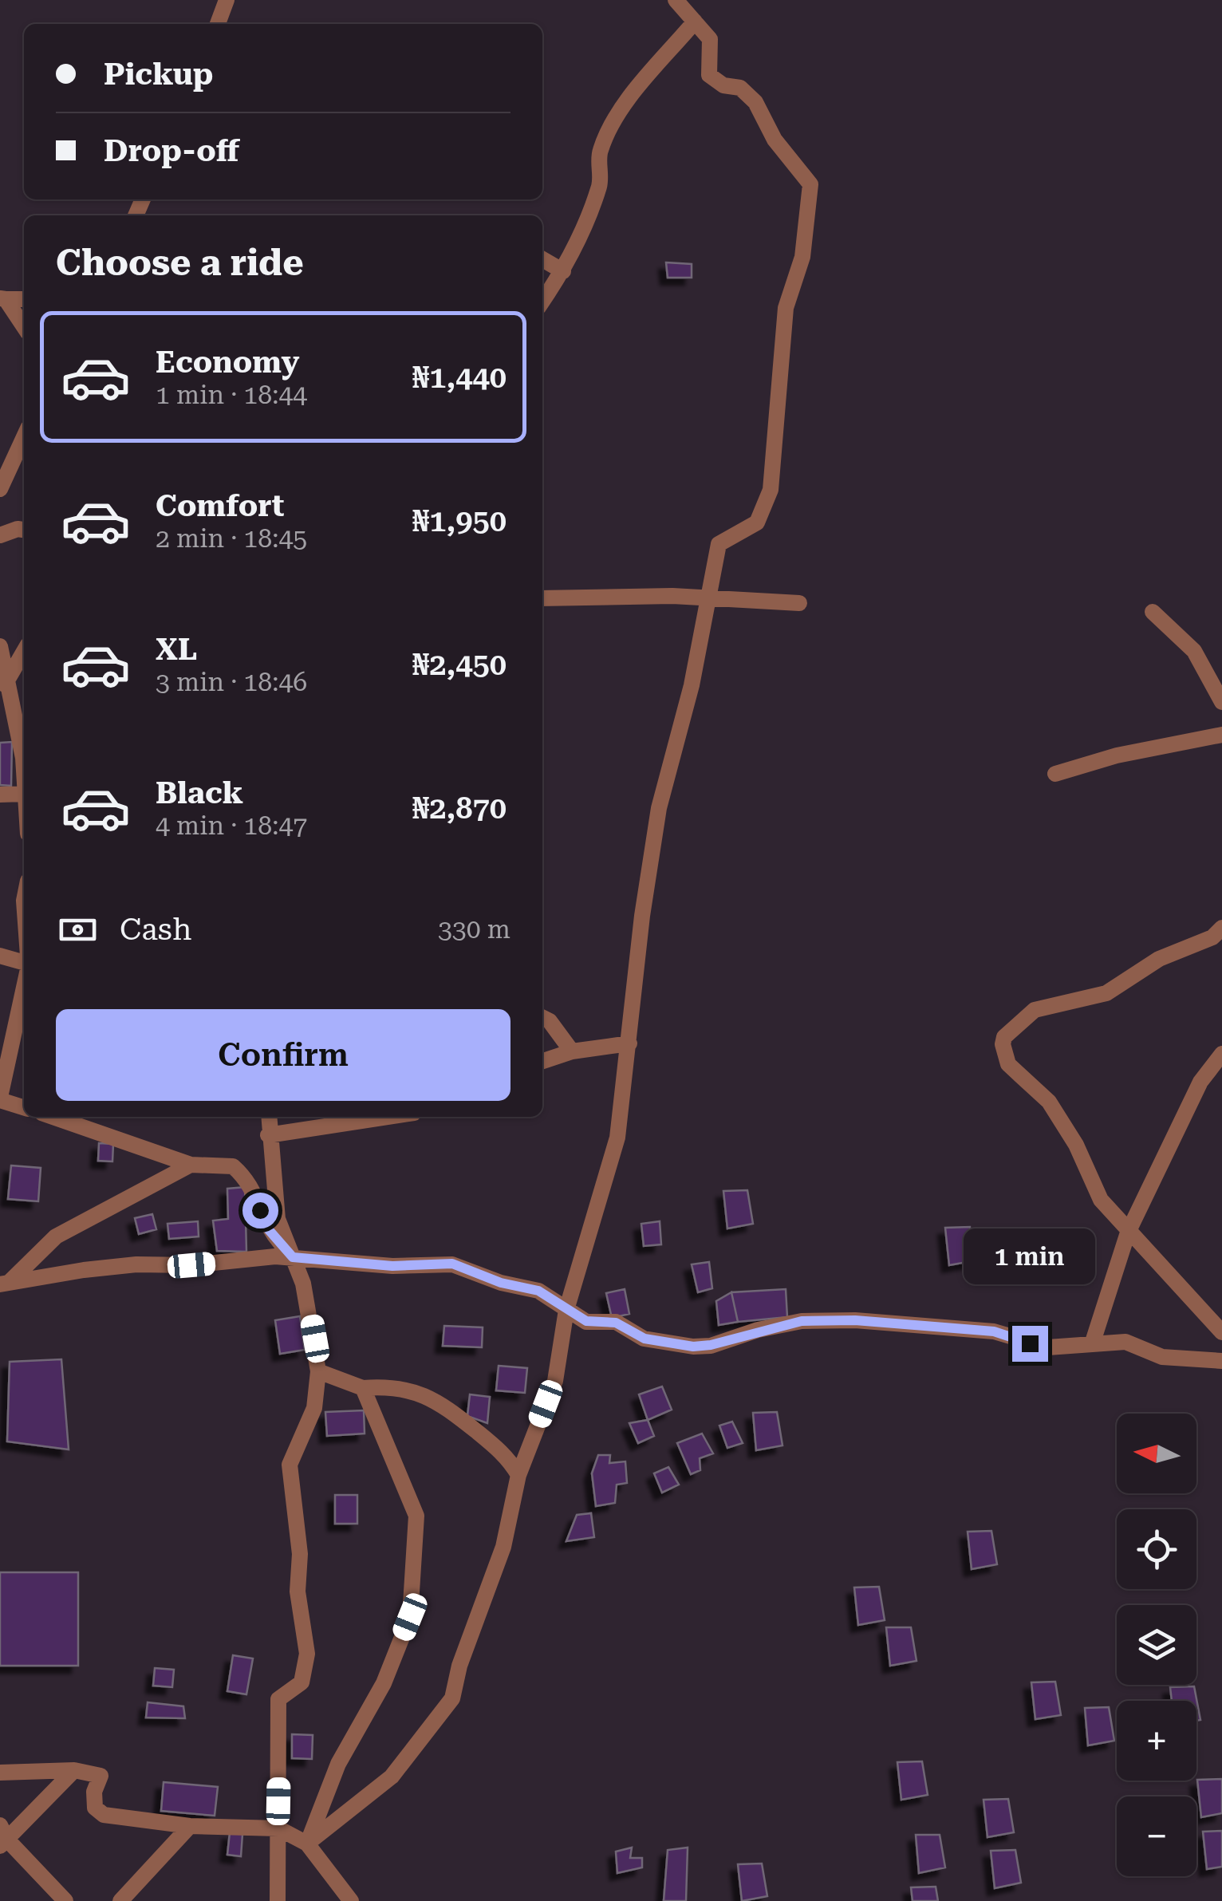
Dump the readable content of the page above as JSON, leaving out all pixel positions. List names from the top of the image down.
{
  "north": "left",
  "page": {
    "banner": ["Pickup", "Drop-off"],
    "heading": "Choose a ride",
    "list": [
      {
        "name": "Economy",
        "note": "1 min · 18:44",
        "value": "₦1,440"
      },
      {
        "name": "Comfort",
        "note": "2 min · 18:45",
        "value": "₦1,950"
      },
      {
        "name": "XL",
        "note": "3 min · 18:46",
        "value": "₦2,450"
      },
      {
        "name": "Black",
        "note": "4 min · 18:47",
        "value": "₦2,870"
      }
    ],
    "pay": ["Cash", "330 m"],
    "buttons": "Confirm",
    "bubble": "1 min",
    "map_buttons": ["+", "−"]
  }
}
